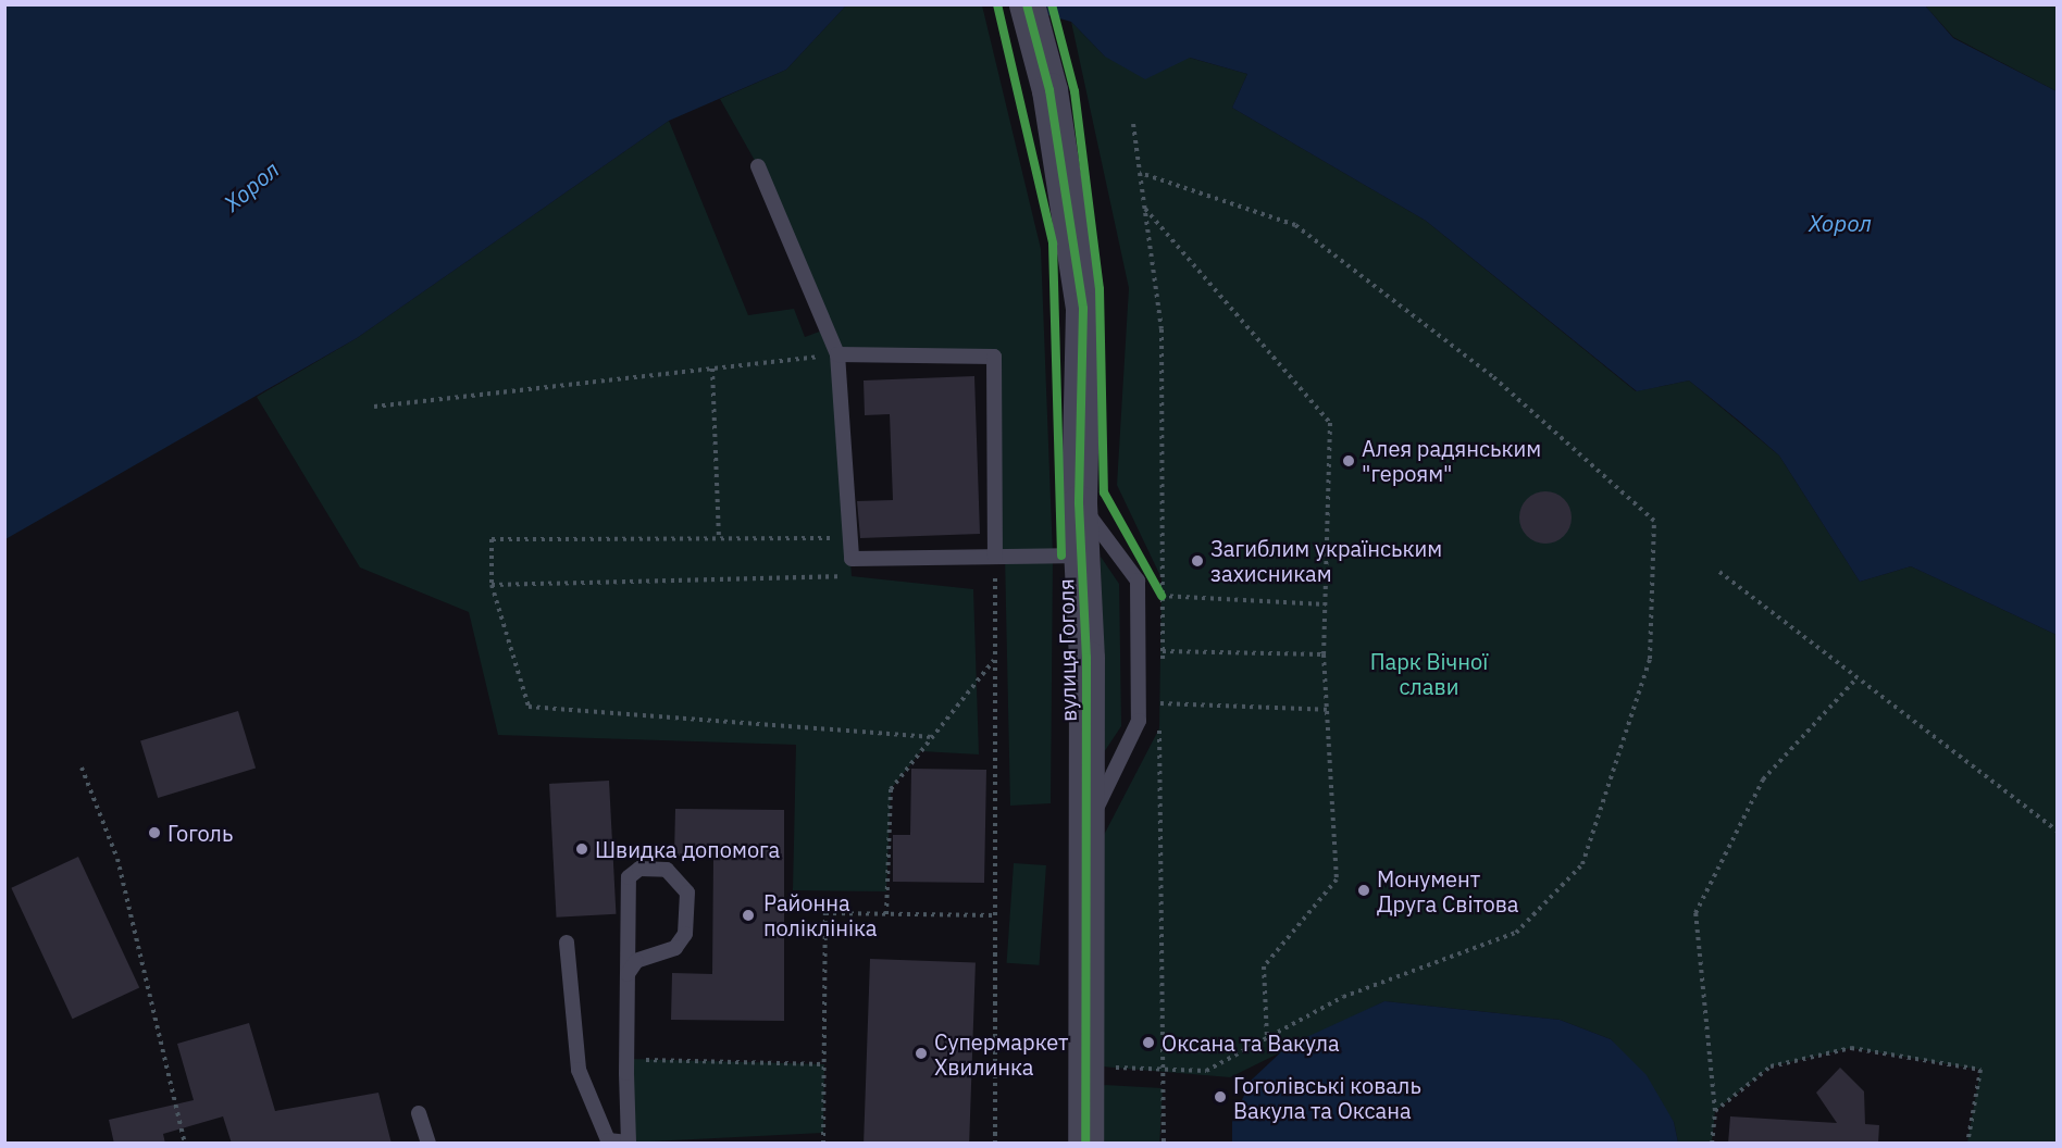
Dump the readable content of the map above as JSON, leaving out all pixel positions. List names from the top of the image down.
{
  "streets": {
    "street": ["вулиця Гоголя"]
  },
  "water": ["Хорол"],
  "parks": ["Парк Вічної слави"],
  "places": [
    "Алея радянським \"героям\"",
    "Загиблим українським захисникам",
    "Гоголь",
    "Швидка допомога",
    "Монумент Друга Світова",
    "Районна поліклініка",
    "Оксана та Вакула",
    "Супермаркет Хвилинка",
    "Гоголівські коваль Вакула та Оксана"
  ]
}
